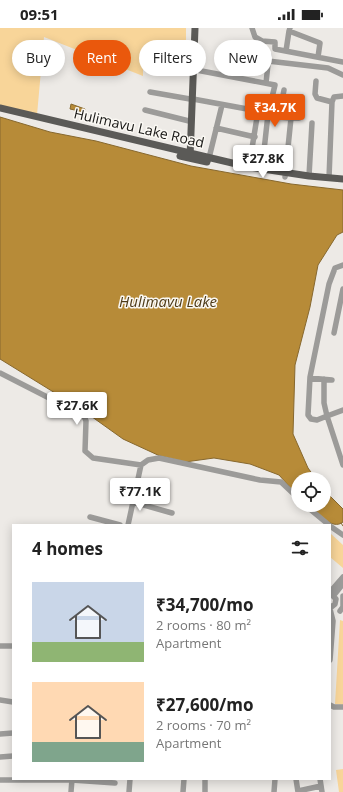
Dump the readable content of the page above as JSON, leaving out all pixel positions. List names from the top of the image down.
{
  "streets": {
    "main road": ["Hulimavu Lake Road"]
  },
  "water": ["Hulimavu Lake"],
  "page": {
    "status": "09:51",
    "chip": [
      "Buy",
      "Rent",
      "Filters",
      "New"
    ],
    "price": [
      "₹34.7K",
      "₹27.8K",
      "₹27.6K",
      "₹77.1K"
    ],
    "heading": "4 homes",
    "list": [
      {
        "name": "₹34,700/mo",
        "note": "2 rooms · 80 m² · Apartment"
      },
      {
        "name": "₹27,600/mo",
        "note": "2 rooms · 70 m² · Apartment"
      }
    ]
  }
}
